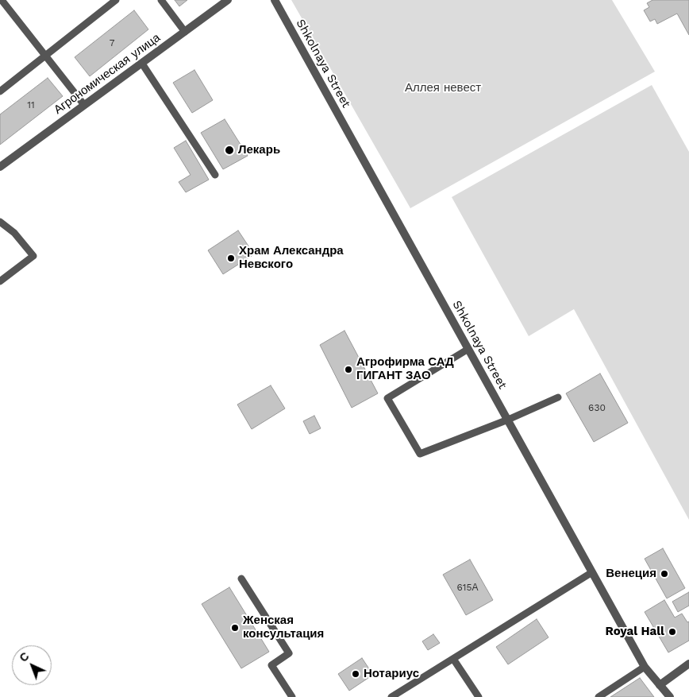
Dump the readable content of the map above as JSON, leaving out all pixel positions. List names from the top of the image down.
{
  "streets": {
    "street": ["Shkolnaya Street", "Агрономическая улица"]
  },
  "parks": ["Аллея невест"],
  "places": [
    "Лекарь",
    "Храм Александра Невского",
    "Агрофирма САД ГИГАНТ ЗАО",
    "Венеция",
    "Женская консультация",
    "Royal Hall",
    "Нотариус"
  ],
  "house_numbers": [
    "7",
    "11",
    "630",
    "615А"
  ],
  "north": "top left"
}
